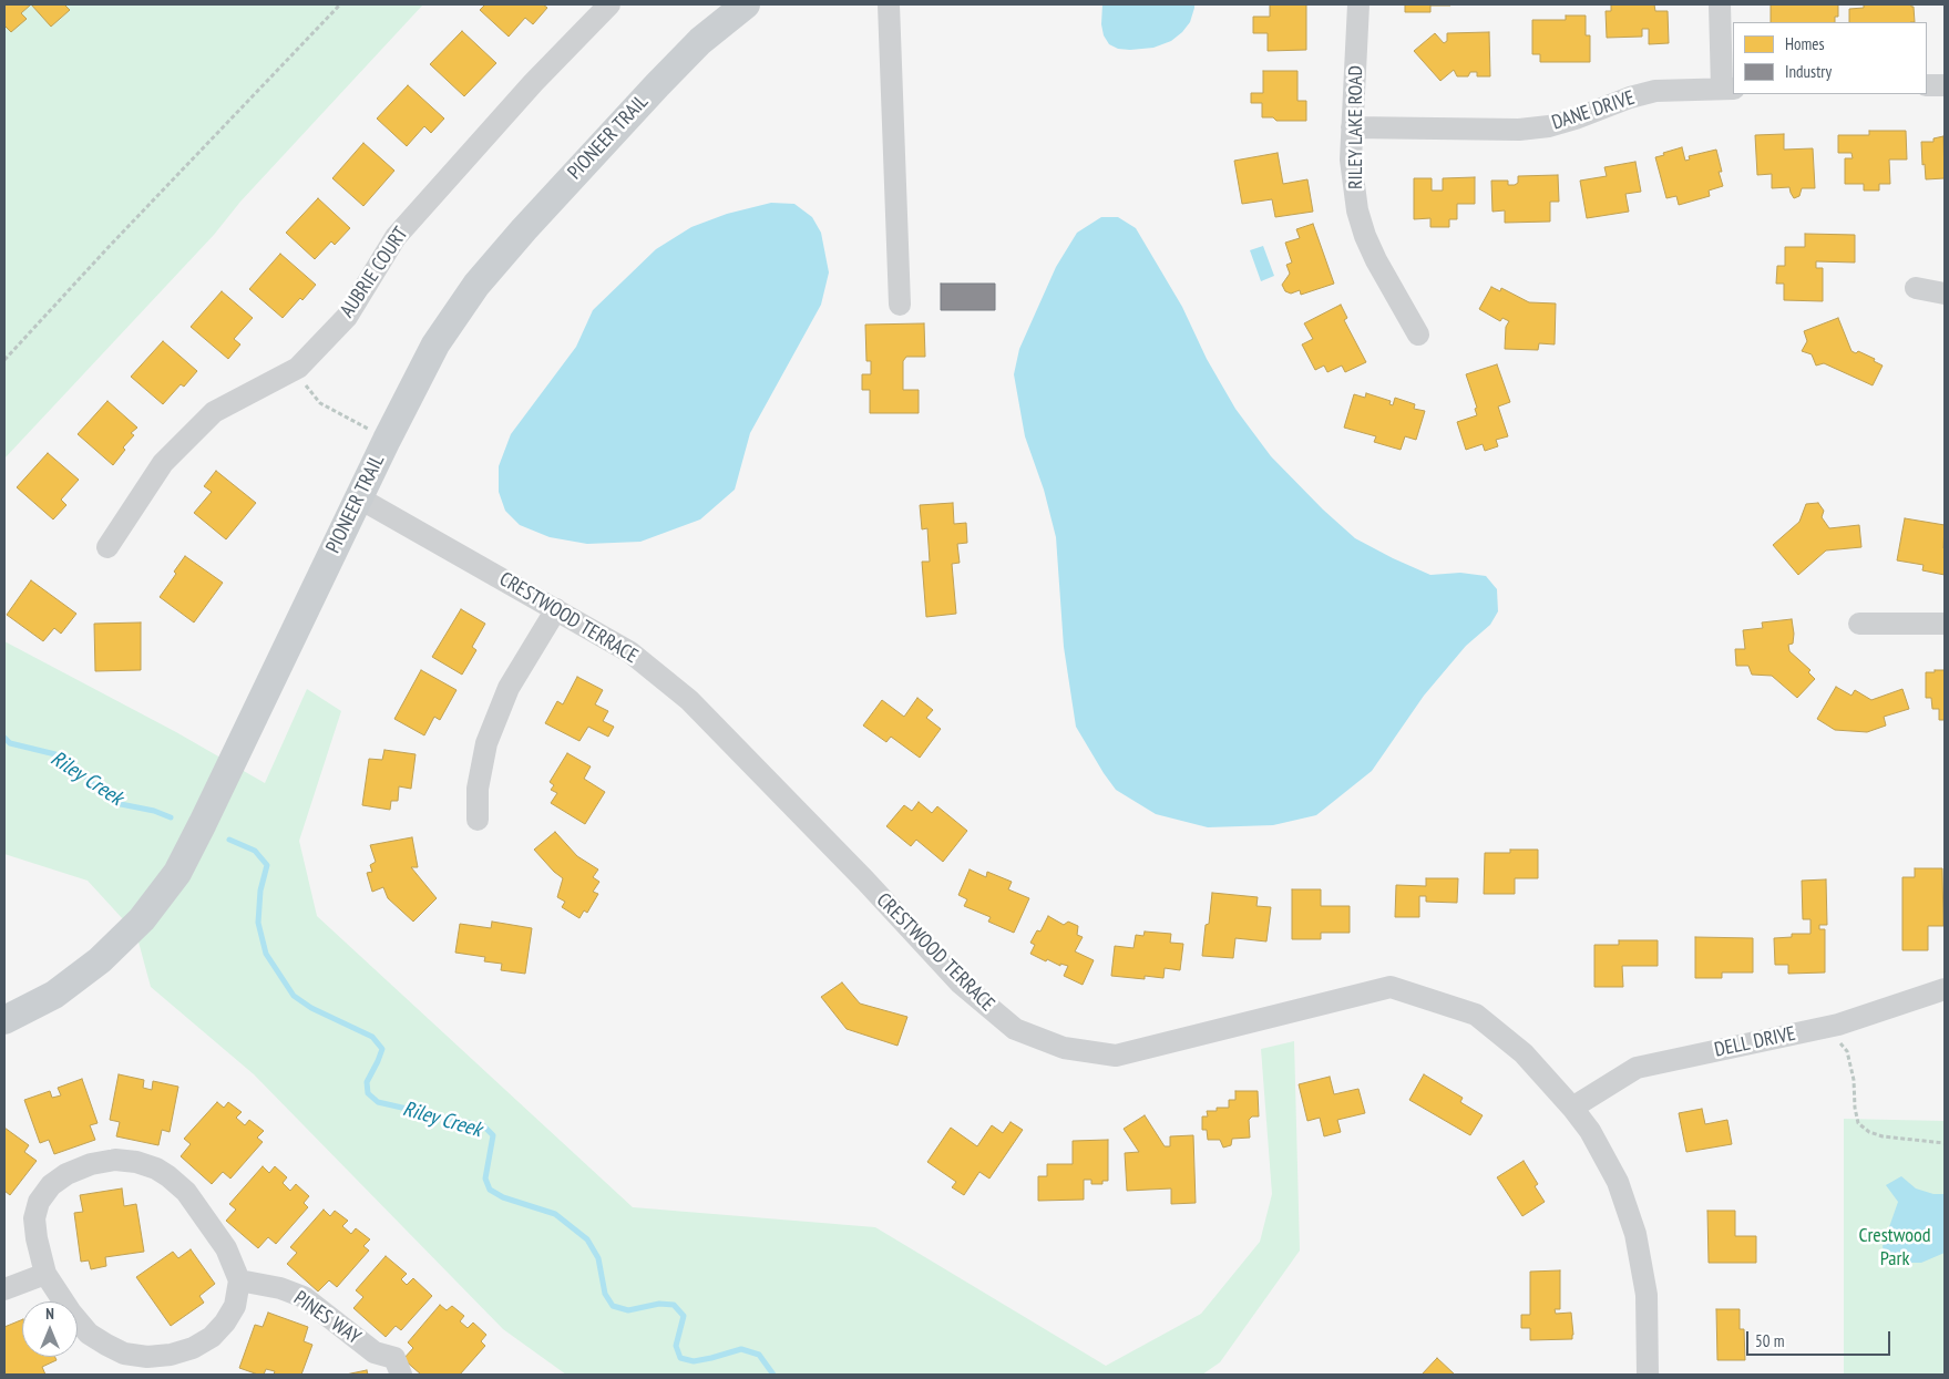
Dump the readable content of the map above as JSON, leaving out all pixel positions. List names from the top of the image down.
{
  "streets": {
    "main road": ["PIONEER TRAIL"],
    "street": [
      "DANE DRIVE",
      "RILEY LAKE ROAD",
      "AUBRIE COURT",
      "CRESTWOOD TERRACE",
      "DELL DRIVE",
      "PINES WAY"
    ]
  },
  "crossings": [
    ["DANE DRIVE", "RILEY LAKE ROAD"],
    ["PIONEER TRAIL", "CRESTWOOD TERRACE"],
    ["CRESTWOOD TERRACE", "DELL DRIVE"]
  ],
  "water": ["Riley Creek"],
  "parks": ["Crestwood Park"],
  "legend": ["Homes", "Industry"],
  "scale_bar": "50 m",
  "north": "top"
}
